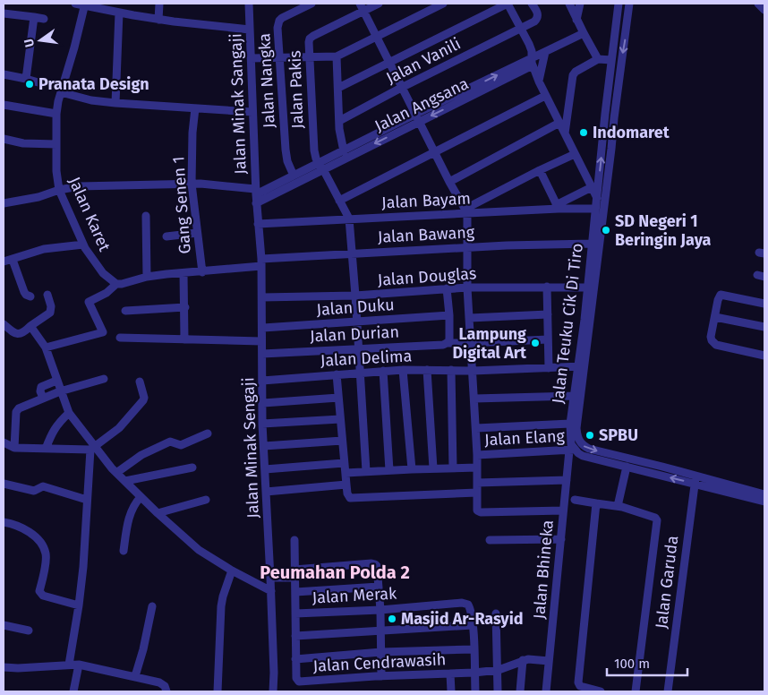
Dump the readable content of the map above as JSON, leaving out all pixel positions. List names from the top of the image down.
{
  "streets": {
    "street": [
      "Jalan Vanili",
      "Jalan Nangka",
      "Jalan Pakis",
      "Jalan Minak Sangaji",
      "Jalan Angsana",
      "Jalan Bayam",
      "Gang Senen 1",
      "Jalan Karet",
      "Jalan Bawang",
      "Jalan Douglas",
      "Jalan Duku",
      "Jalan Teuku Cik Di Tiro",
      "Jalan Durian",
      "Jalan Delima",
      "Jalan Elang",
      "Jalan Minak Sengaji",
      "Jalan Bhineka",
      "Jalan Garuda",
      "Jalan Merak",
      "Jalan Cendrawasih"
    ]
  },
  "crossings": [
    ["Jalan Vanili", "Jalan Angsana"],
    ["Jalan Pakis", "Jalan Angsana"],
    ["Jalan Minak Sangaji", "Jalan Angsana"],
    ["Jalan Minak Sangaji", "Jalan Minak Sengaji"],
    ["Jalan Angsana", "Jalan Minak Sengaji"],
    ["Jalan Bayam", "Jalan Teuku Cik Di Tiro"],
    ["Jalan Bayam", "Jalan Minak Sengaji"],
    ["Jalan Bawang", "Jalan Teuku Cik Di Tiro"],
    ["Jalan Bawang", "Jalan Minak Sengaji"],
    ["Jalan Douglas", "Jalan Teuku Cik Di Tiro"],
    ["Jalan Douglas", "Jalan Minak Sengaji"],
    ["Jalan Duku", "Jalan Minak Sengaji"],
    ["Jalan Teuku Cik Di Tiro", "Jalan Delima"],
    ["Jalan Teuku Cik Di Tiro", "Jalan Elang"],
    ["Jalan Teuku Cik Di Tiro", "Jalan Bhineka"],
    ["Jalan Teuku Cik Di Tiro", "Jalan Garuda"],
    ["Jalan Durian", "Jalan Minak Sengaji"],
    ["Jalan Delima", "Jalan Minak Sengaji"],
    ["Jalan Elang", "Jalan Bhineka"],
    ["Jalan Bhineka", "Jalan Cendrawasih"],
    ["Jalan Merak", "Jalan Cendrawasih"]
  ],
  "districts": ["Peumahan Polda 2"],
  "places": [
    "Pranata Design",
    "Indomaret",
    "SD Negeri 1 Beringin Jaya",
    "Lampung Digital Art",
    "SPBU",
    "Masjid Ar-Rasyid"
  ],
  "scale_bar": "100 m",
  "north": "left"
}
